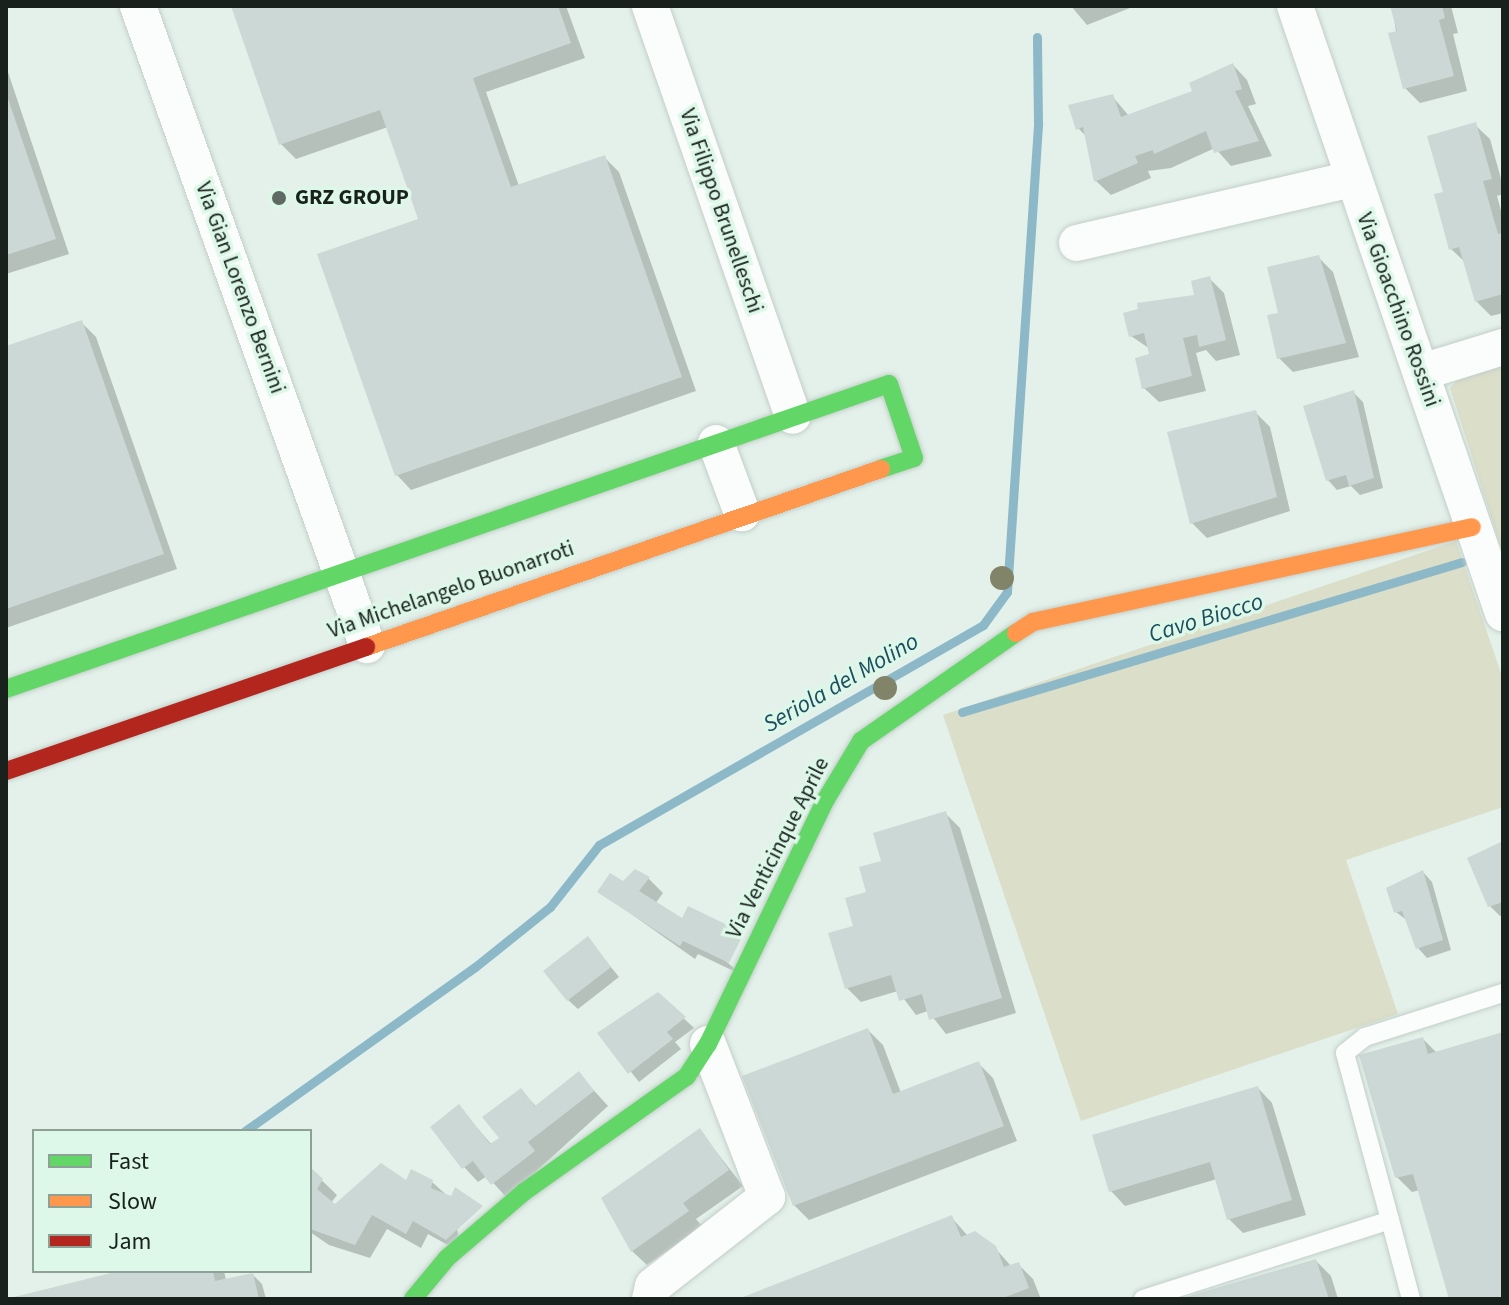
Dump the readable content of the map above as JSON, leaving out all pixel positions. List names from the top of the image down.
{
  "streets": {
    "street": [
      "Via Filippo Brunelleschi",
      "Via Gian Lorenzo Bernini",
      "Via Gioacchino Rossini",
      "Via Michelangelo Buonarroti",
      "Via Venticinque Aprile"
    ]
  },
  "crossings": [
    ["Via Filippo Brunelleschi", "Via Michelangelo Buonarroti"],
    ["Via Gian Lorenzo Bernini", "Via Michelangelo Buonarroti"],
    ["Via Gioacchino Rossini", "Via Venticinque Aprile"]
  ],
  "water": ["Cavo Biocco", "Seriola del Molino"],
  "places": ["GRZ GROUP"],
  "legend": ["Fast", "Slow", "Jam"]
}
